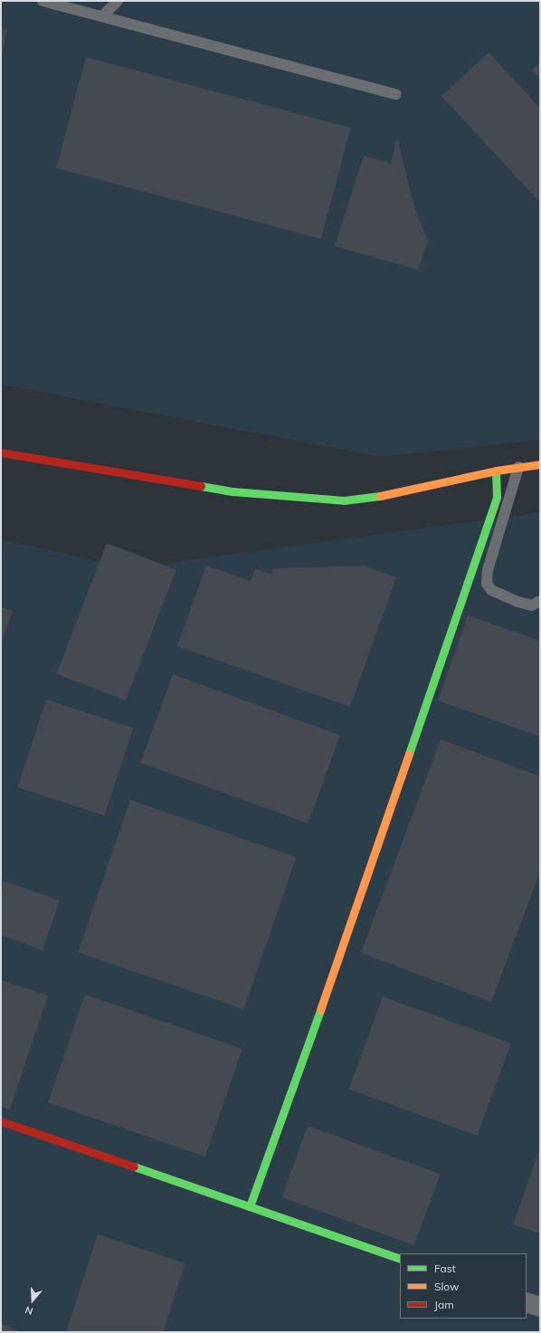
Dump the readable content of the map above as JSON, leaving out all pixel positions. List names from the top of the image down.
{
  "legend": ["Fast", "Slow", "Jam"],
  "north": "bottom"
}
